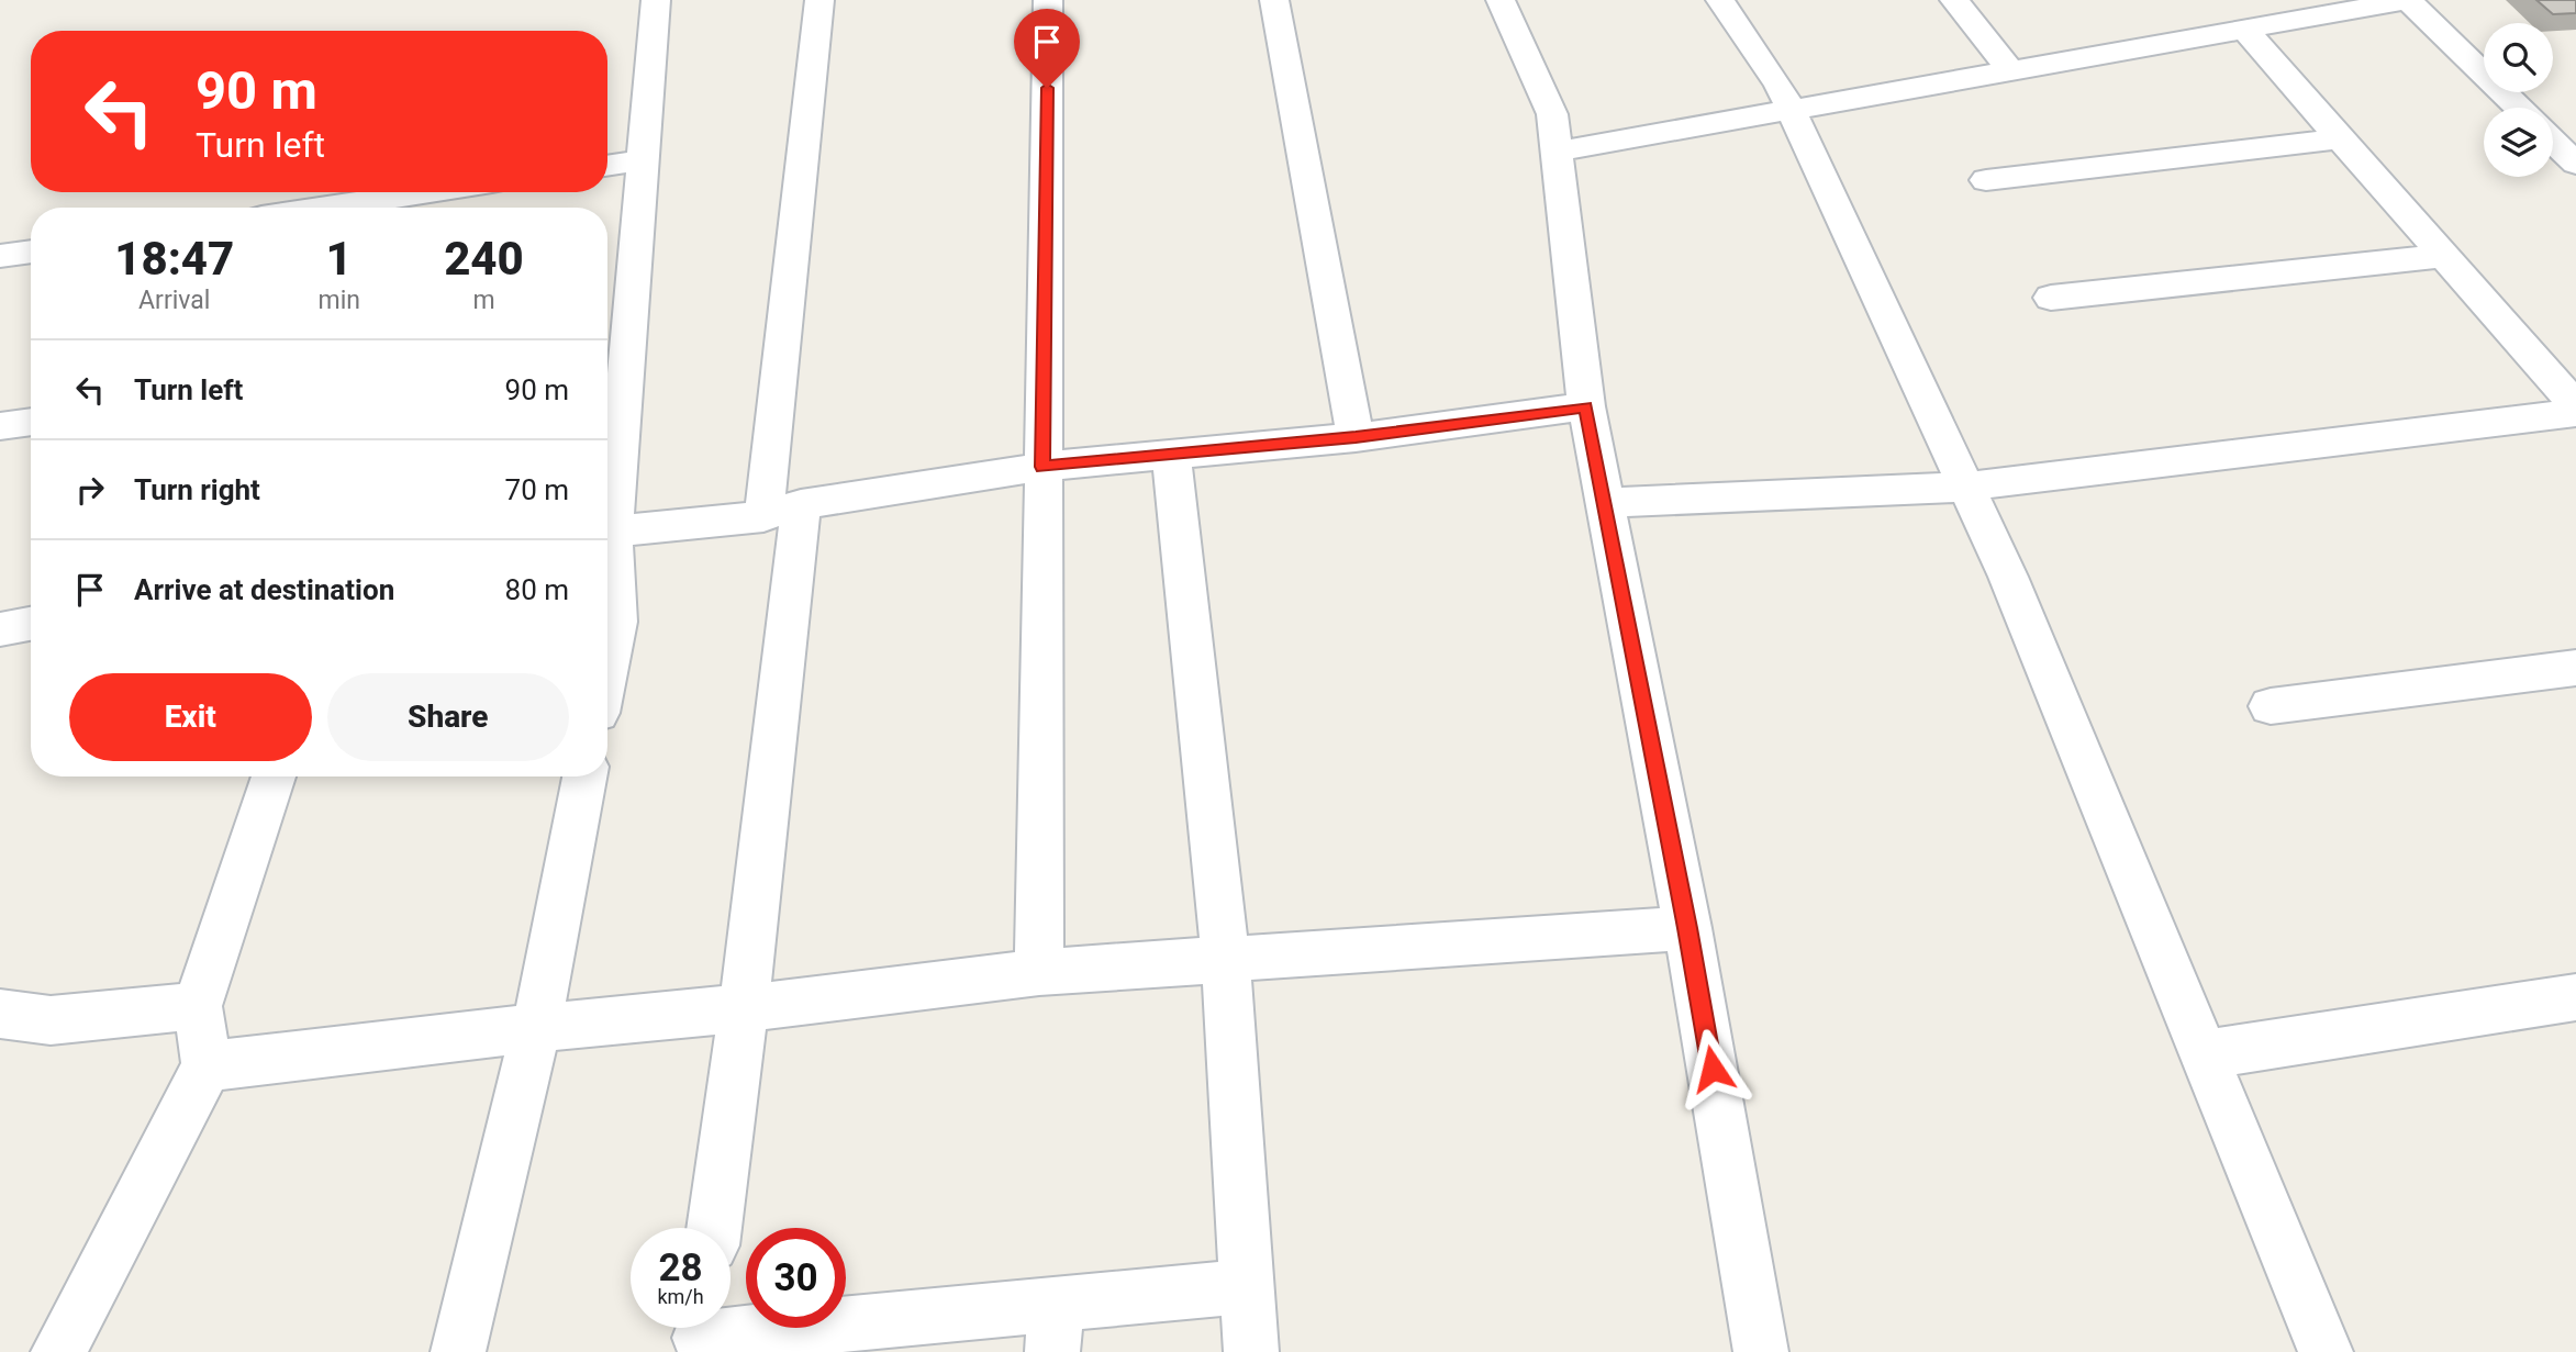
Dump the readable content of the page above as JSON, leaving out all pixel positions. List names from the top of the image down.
{
  "page": {
    "turn": ["90 m", "Turn left"],
    "eta": [
      "18:47",
      "Arrival",
      "1",
      "min",
      "240",
      "m"
    ],
    "list": [
      {
        "name": "Turn left",
        "value": "90 m"
      },
      {
        "name": "Turn right",
        "value": "70 m"
      },
      {
        "name": "Arrive at destination",
        "value": "80 m"
      }
    ],
    "buttons": ["Exit", "Share"],
    "speed": "28 km/h",
    "limit": "30"
  }
}
